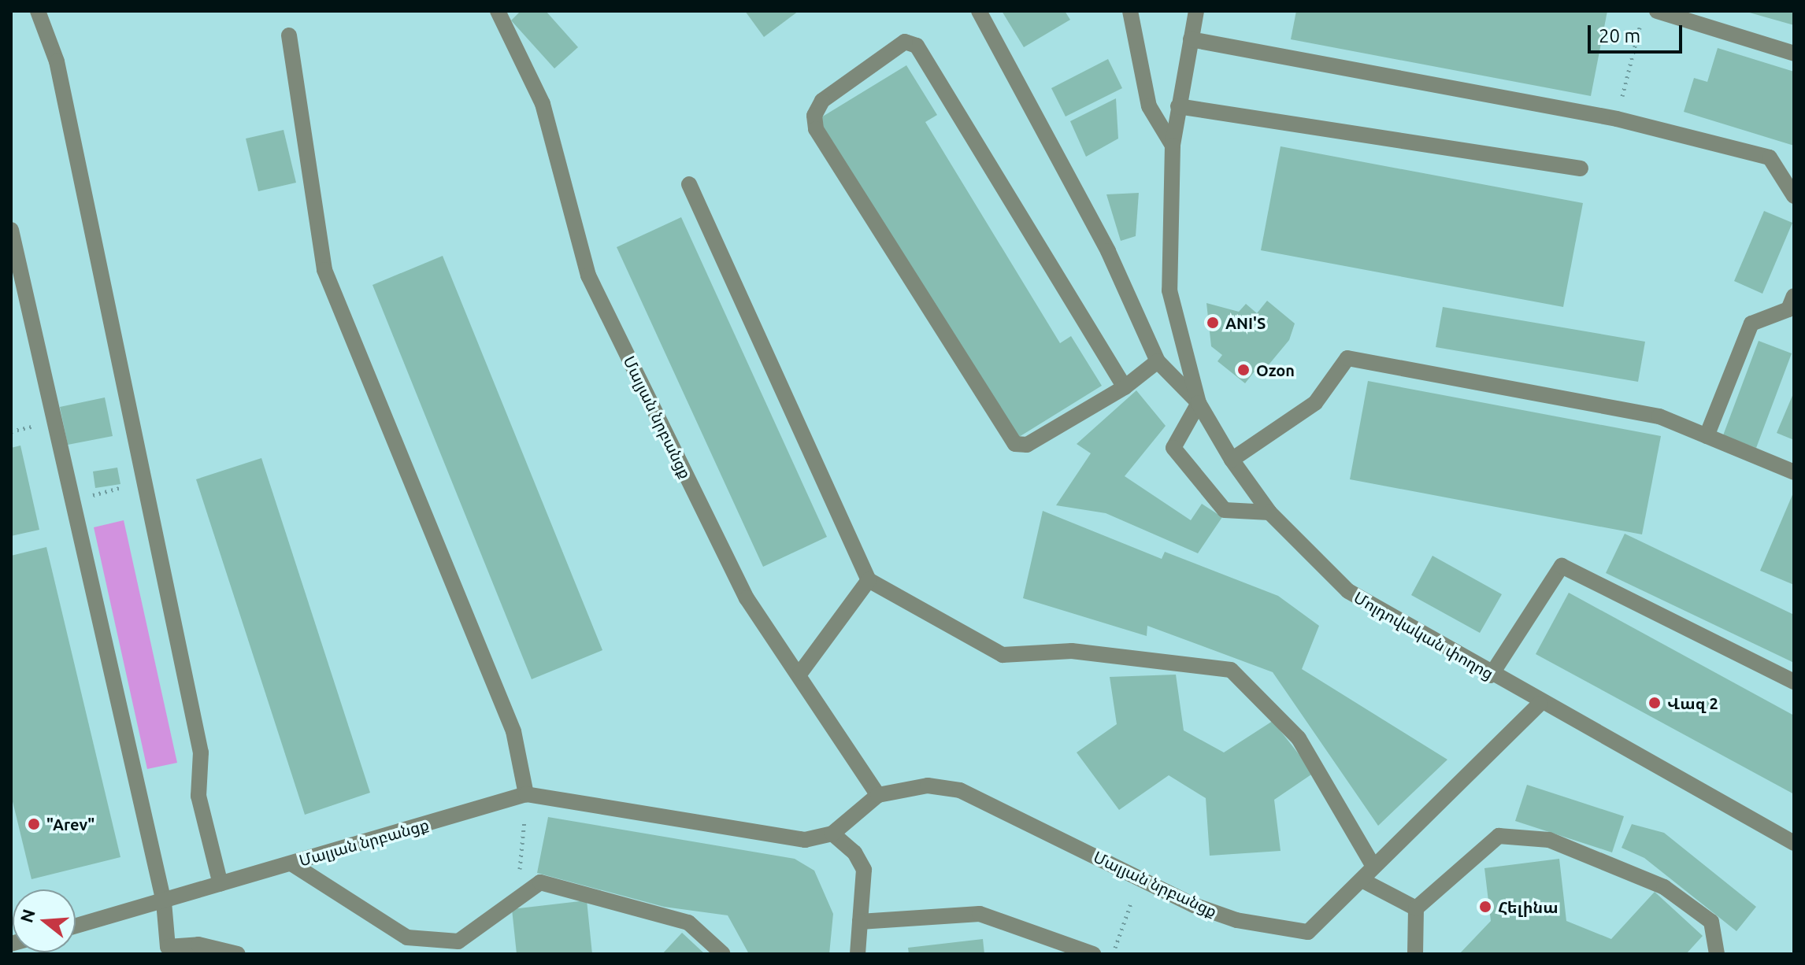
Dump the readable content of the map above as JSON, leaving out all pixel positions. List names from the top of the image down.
{
  "streets": {
    "street": ["Մալյան նրբանցք", "Մոլդովական փողոց"]
  },
  "crossings": [
    ["Մալյան նրբանցք", "Մոլդովական փողոց"]
  ],
  "places": [
    "ANI'S",
    "Ozon",
    "Վազ 2",
    "\"Arev\"",
    "Հելինա"
  ],
  "scale_bar": "20 m",
  "north": "left"
}
